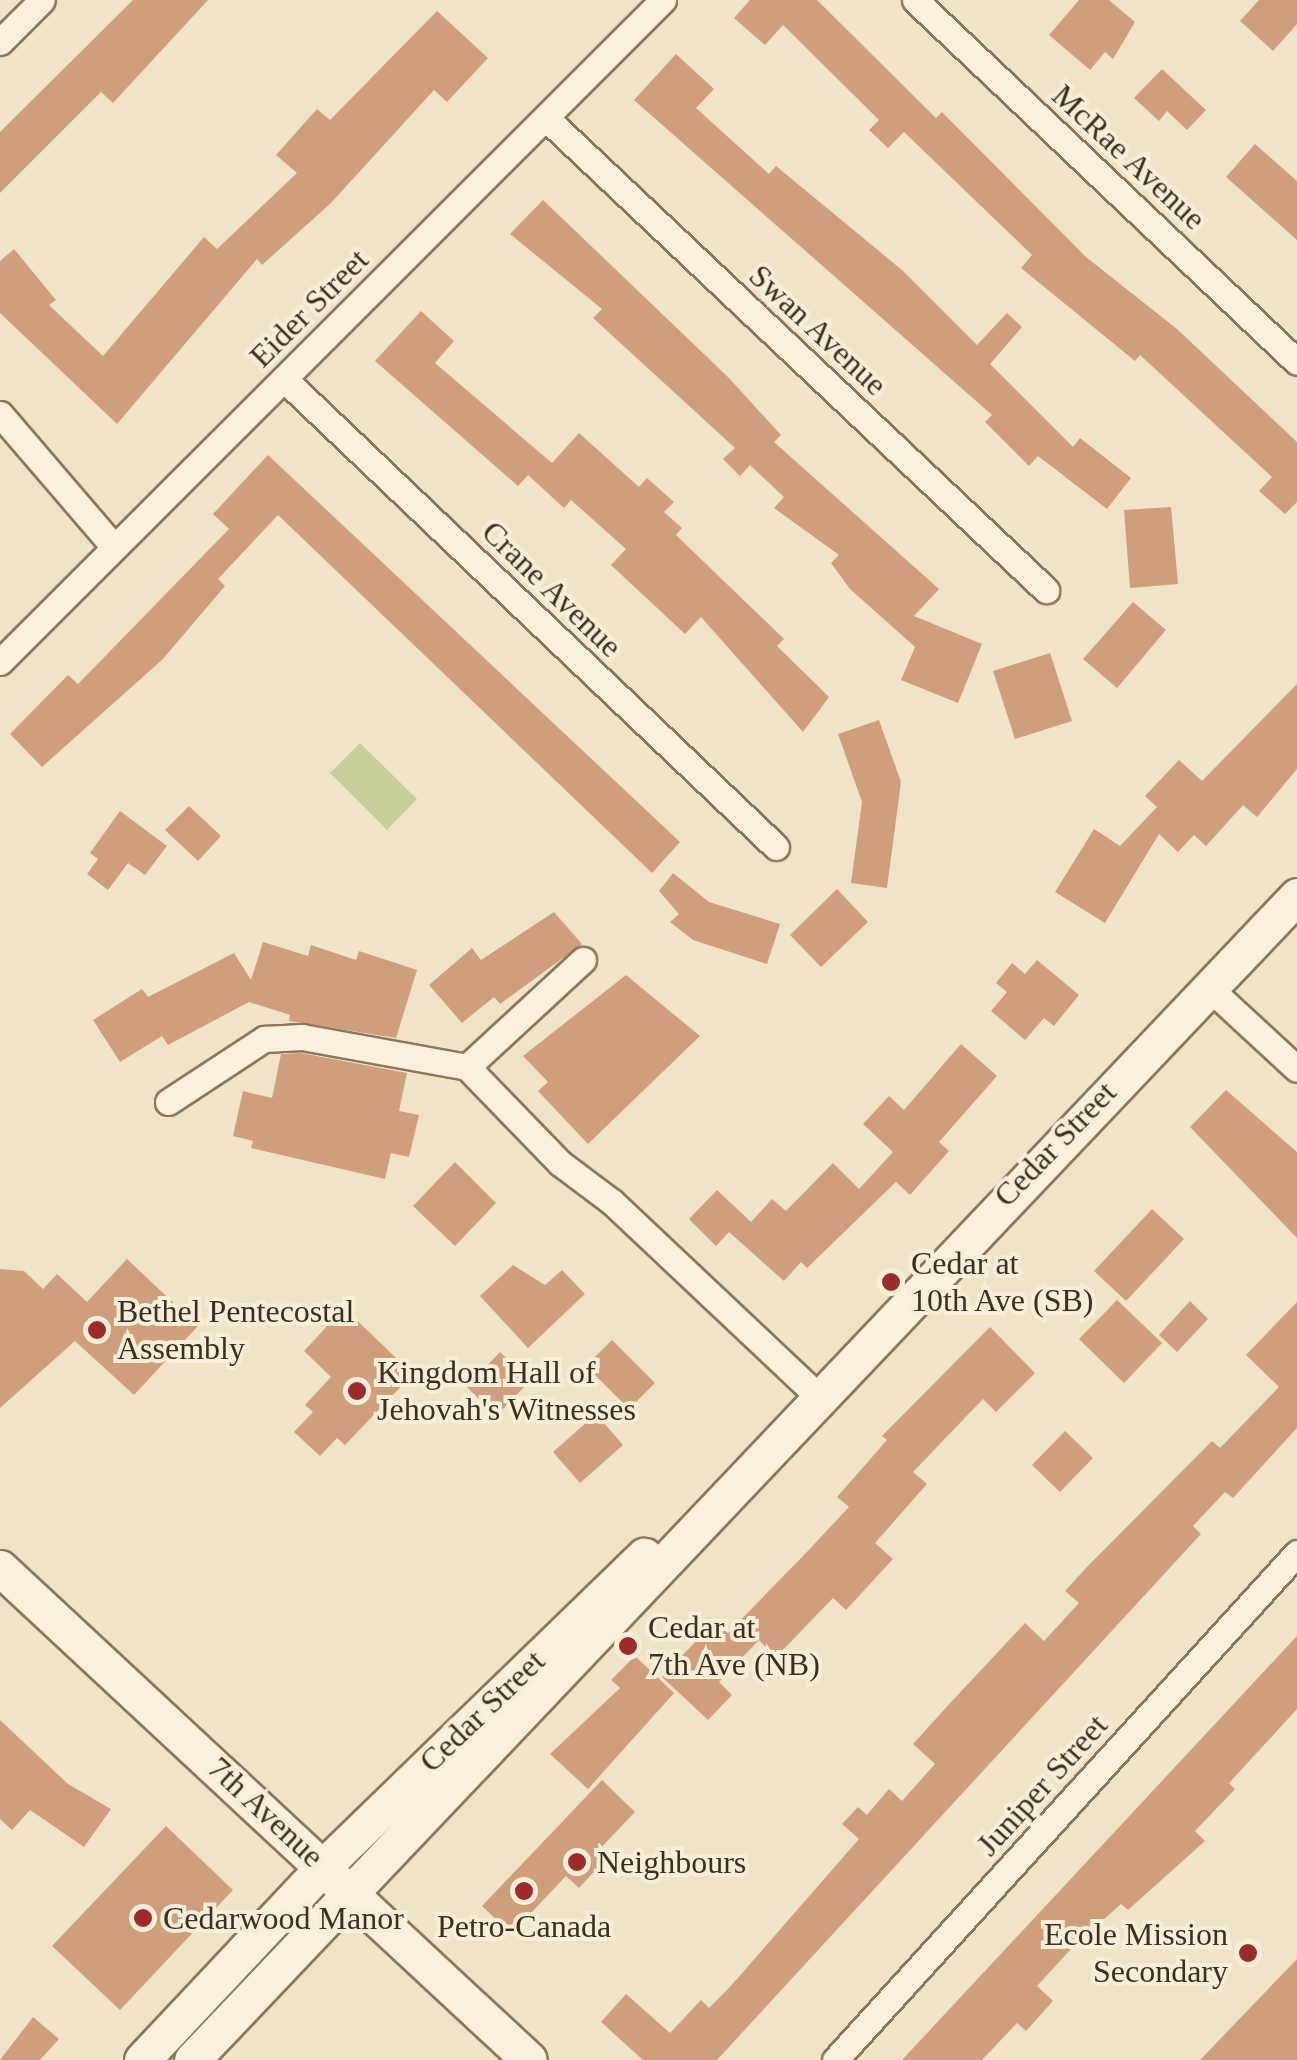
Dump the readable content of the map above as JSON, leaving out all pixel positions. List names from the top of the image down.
{
  "streets": {
    "main road": ["Cedar Street", "7th Avenue"],
    "street": [
      "McRae Avenue",
      "Eider Street",
      "Swan Avenue",
      "Crane Avenue",
      "Juniper Street"
    ]
  },
  "crossings": [
    ["Eider Street", "Swan Avenue"],
    ["Eider Street", "Crane Avenue"],
    ["Cedar Street", "7th Avenue"]
  ],
  "places": [
    "Cedar at 10th Ave (SB)",
    "Bethel Pentecostal Assembly",
    "Kingdom Hall of Jehovah's Witnesses",
    "Cedar at 7th Ave (NB)",
    "Neighbours",
    "Petro-Canada",
    "Cedarwood Manor",
    "Ecole Mission Secondary"
  ]
}
